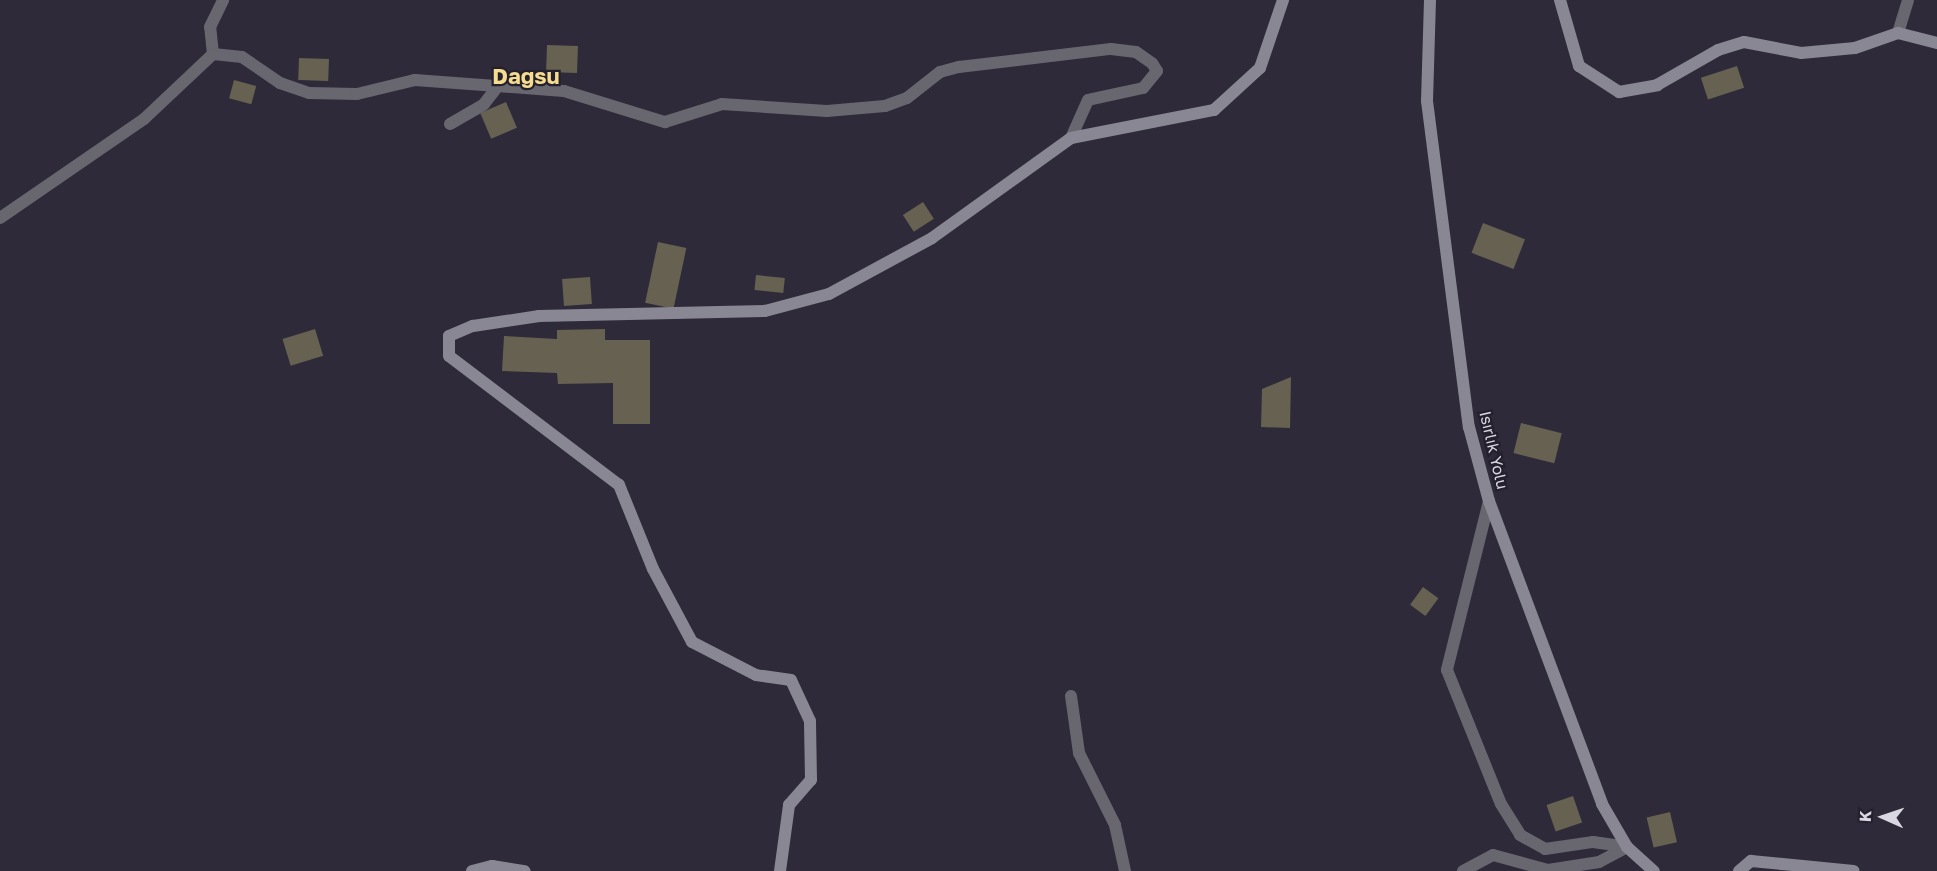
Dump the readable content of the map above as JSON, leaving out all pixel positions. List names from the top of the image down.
{
  "streets": {
    "street": ["Isırlık Yolu"]
  },
  "districts": ["Dağsu"],
  "north": "left"
}
